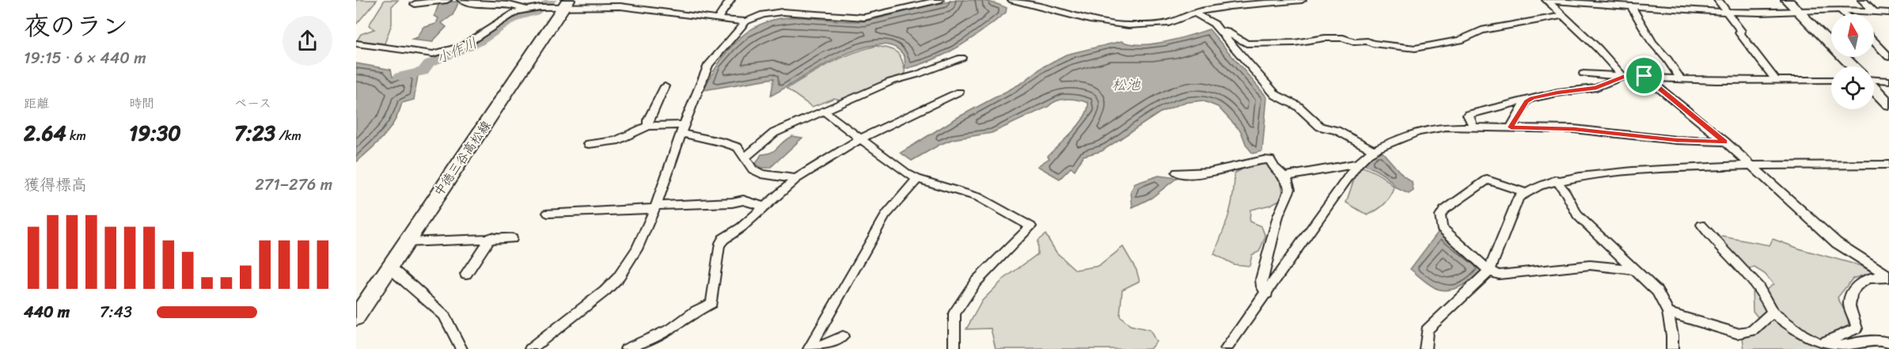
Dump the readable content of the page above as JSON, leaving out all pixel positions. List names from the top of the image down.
{
  "streets": {
    "main road": ["中徳三谷高松線"]
  },
  "water": ["小作川", "松池"],
  "north": "top",
  "page": {
    "heading": ["夜のラン", "19:15 · 6 × 440 m"],
    "stats": [
      ["距離", "2.64 km"],
      ["時間", "19:30"],
      ["ペース", "7:23 /km"]
    ],
    "chart": ["獲得標高", "271–276 m"],
    "list": [
      {
        "name": "440 m",
        "note": "7:43"
      }
    ]
  }
}
